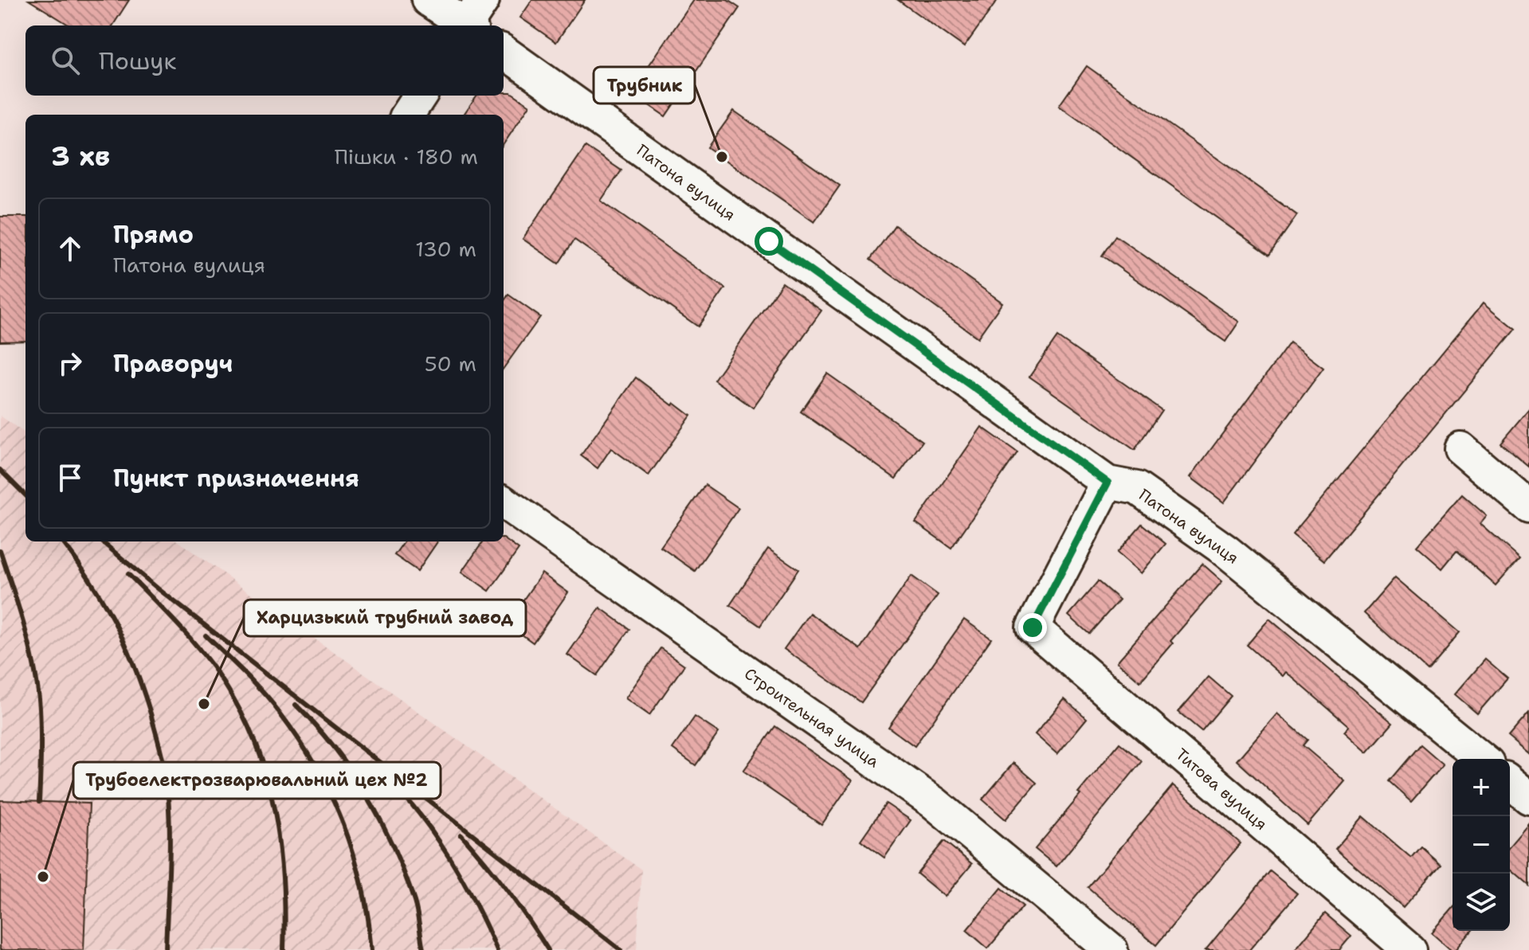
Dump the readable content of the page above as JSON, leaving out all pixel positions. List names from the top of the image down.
{
  "streets": {
    "street": ["Патона вулиця", "Строительная улица", "Титова вулиця"]
  },
  "crossings": [
    ["Патона вулиця", "Титова вулиця"]
  ],
  "places": ["Трубник", "Харцизький трубний завод", "Трубоелектрозварювальний цех №2"],
  "page": {
    "search": "Пошук",
    "heading": ["3 хв", "Пішки · 180 m"],
    "list": [
      ["Прямо", "Патона вулиця", "130 m"],
      ["Праворуч", "50 m"],
      "Пункт призначення"
    ],
    "map_buttons": ["+", "−"]
  }
}
